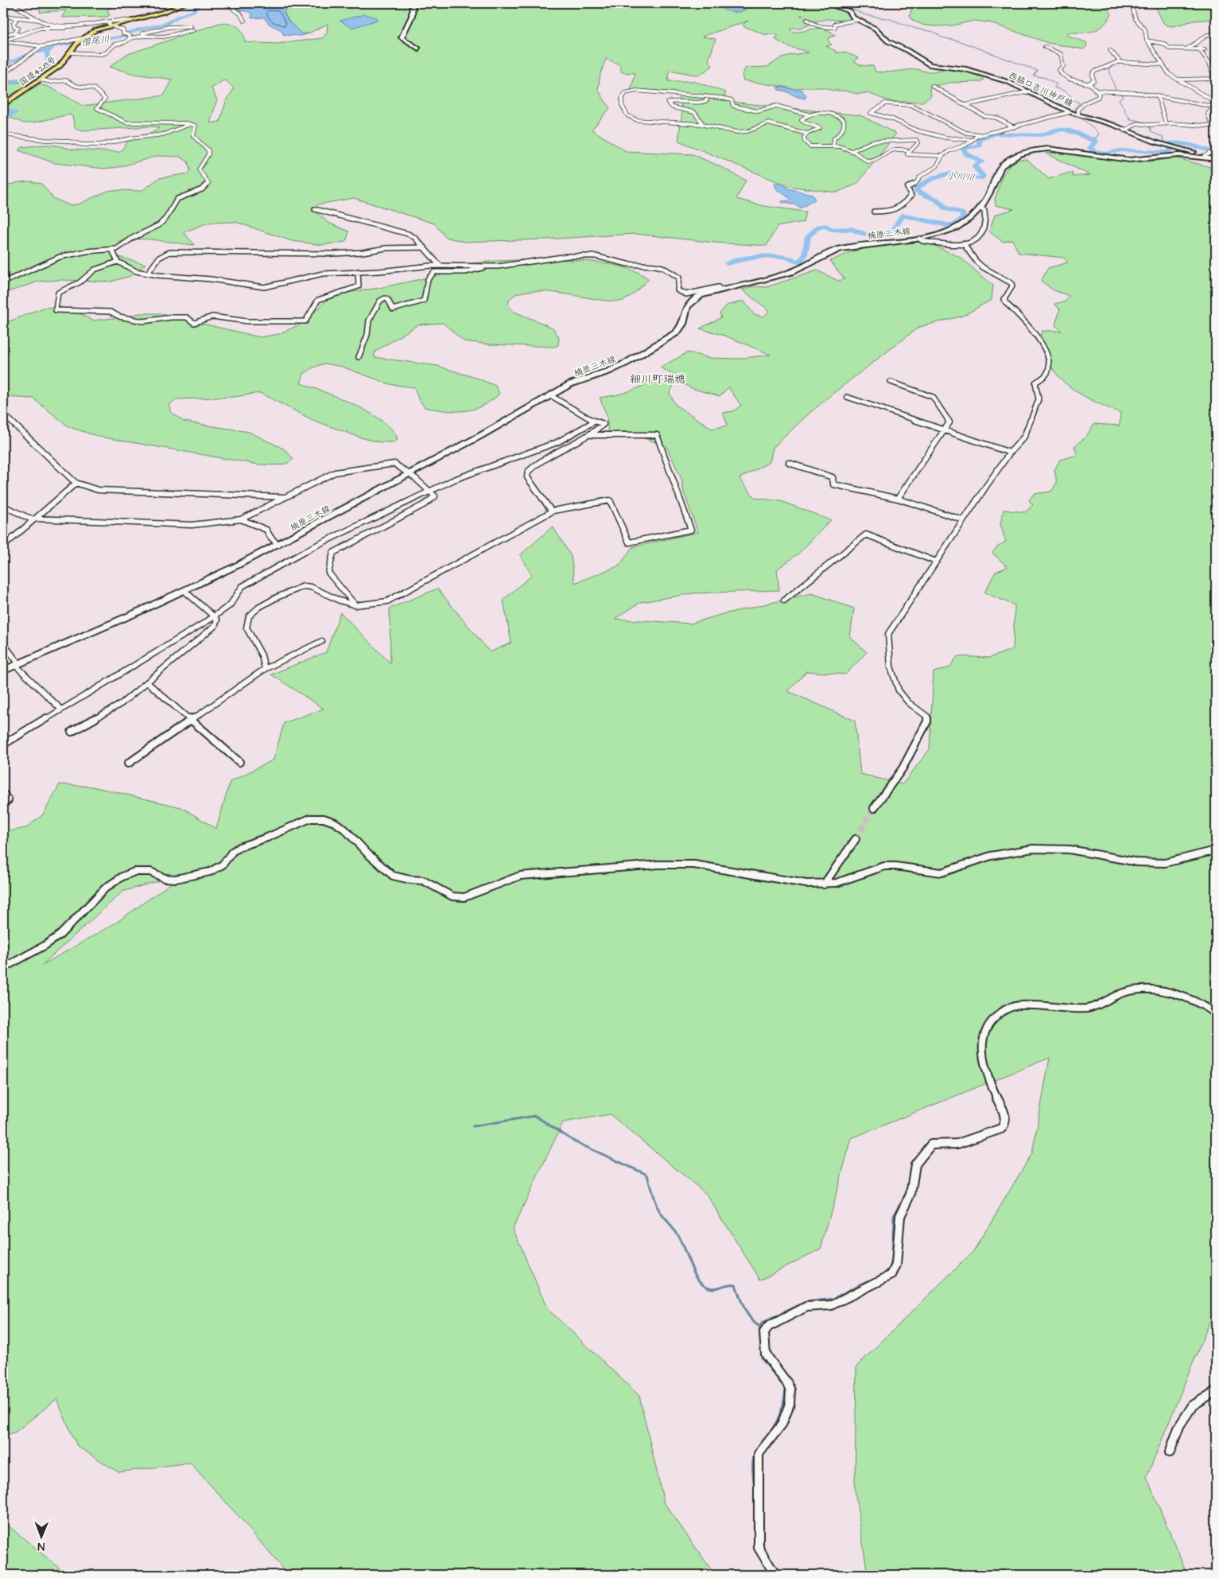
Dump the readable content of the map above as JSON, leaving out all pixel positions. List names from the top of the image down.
{
  "streets": {
    "highway": ["国道428号"],
    "main road": ["西脇口吉川神戸線", "楠原三木線"]
  },
  "crossings": [
    ["西脇口吉川神戸線", "楠原三木線"]
  ],
  "districts": ["細川町瑞穂"],
  "water": ["僧尾川", "小川川"],
  "north": "bottom"
}
